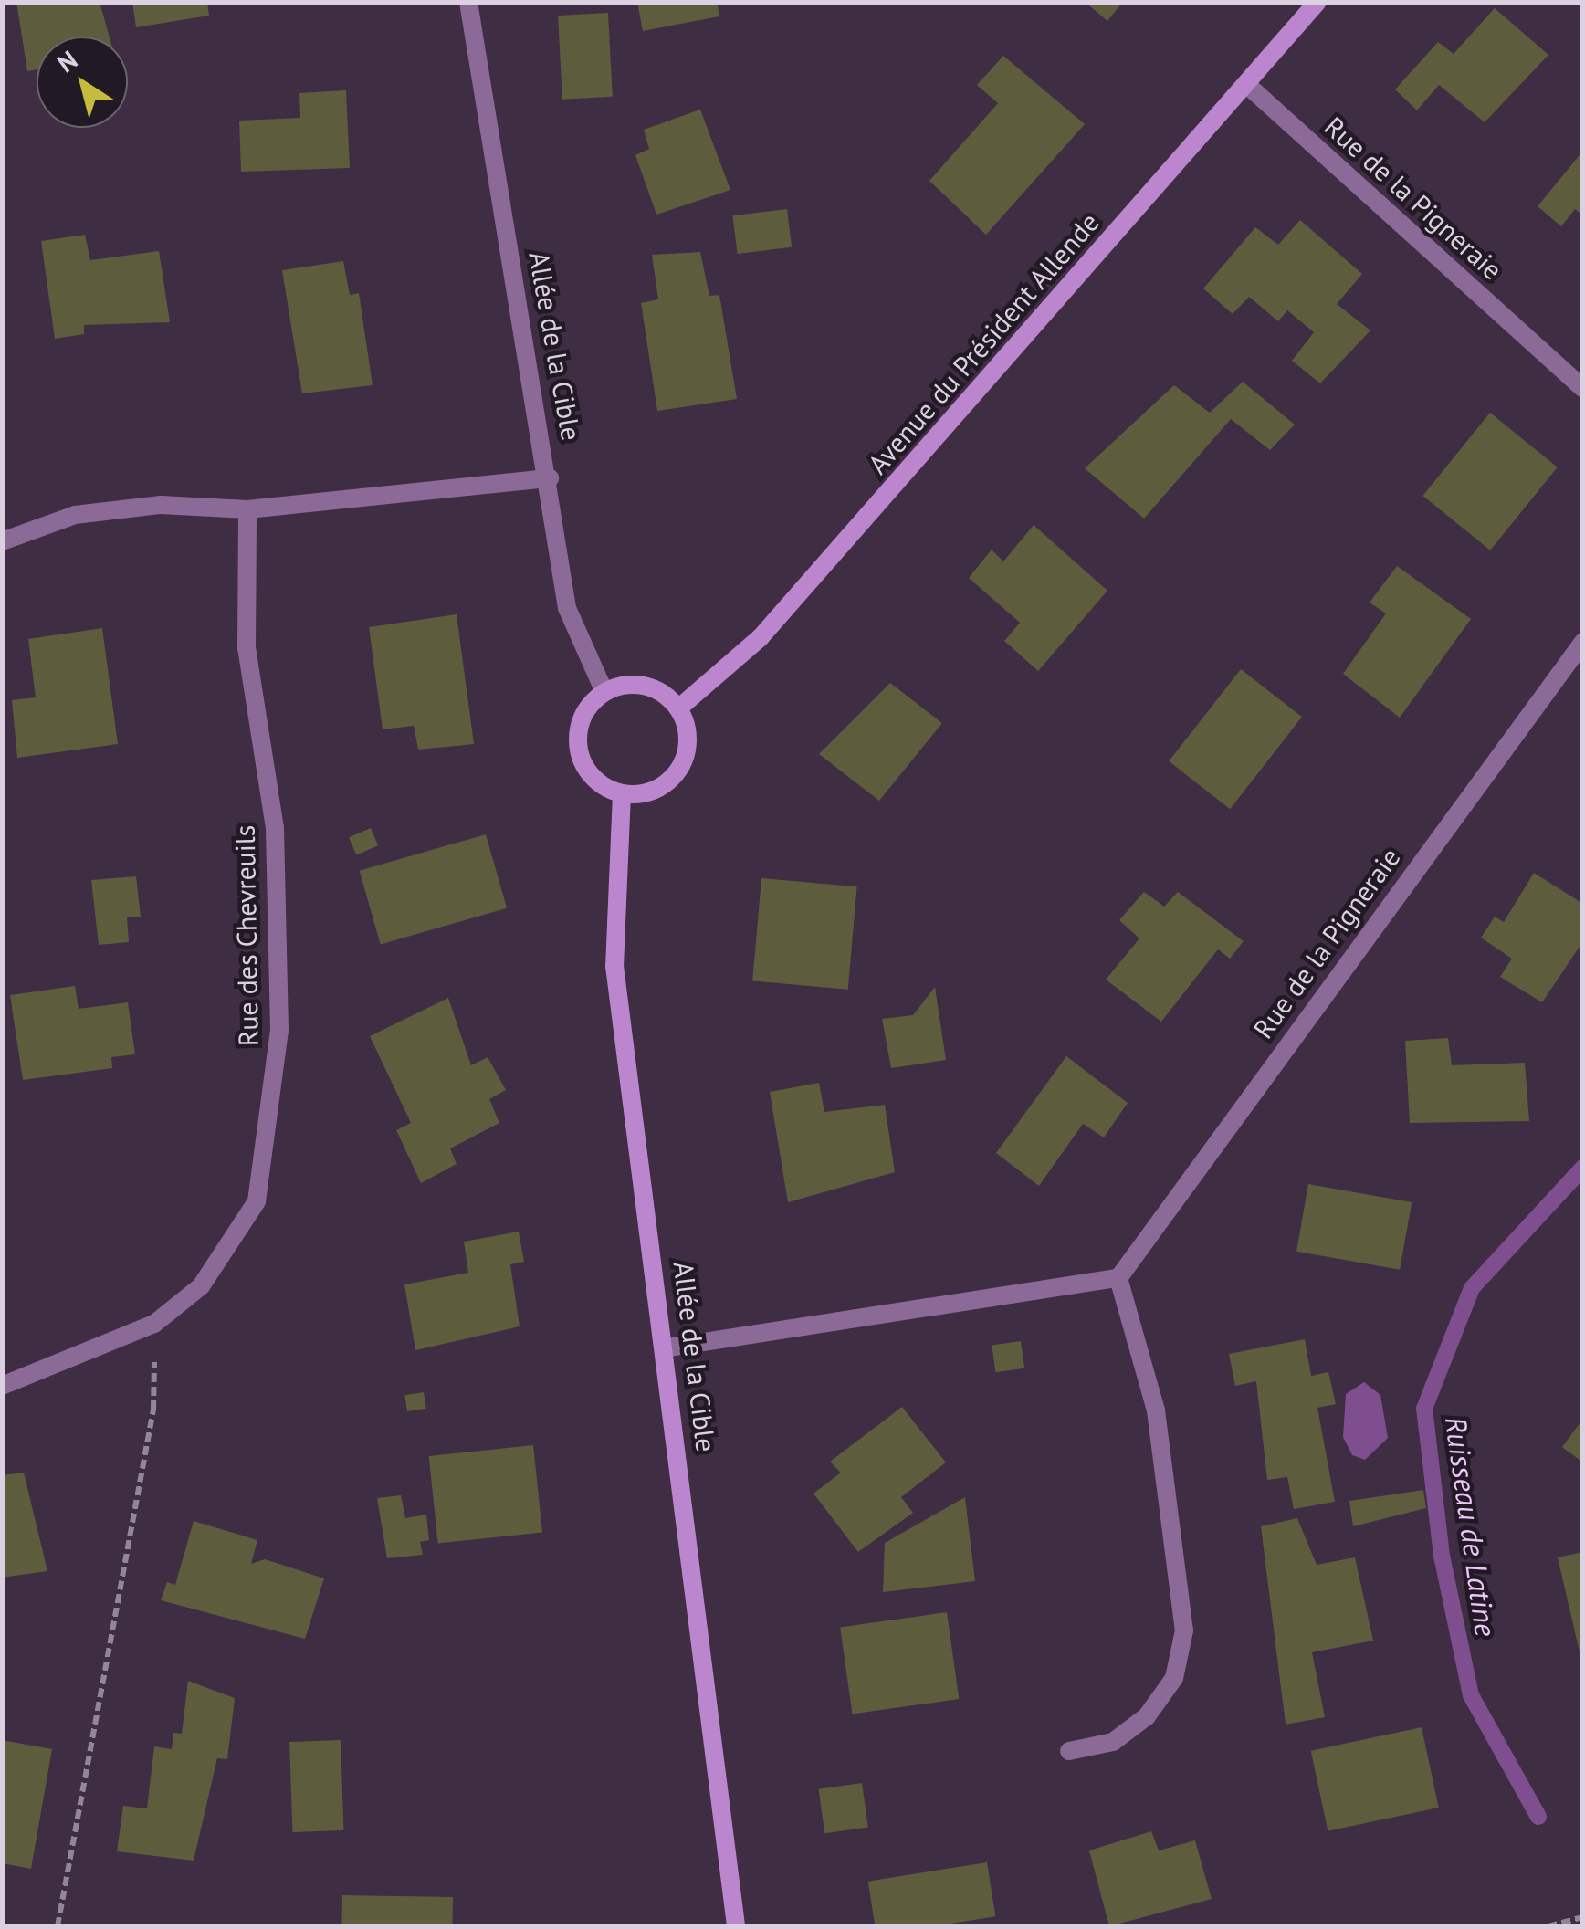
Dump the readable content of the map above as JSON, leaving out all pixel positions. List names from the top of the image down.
{
  "streets": {
    "street": [
      "Rue de la Pigneraie",
      "Avenue du Président Allende",
      "Allée de la Cible",
      "Rue des Chevreuils"
    ]
  },
  "crossings": [
    ["Rue de la Pigneraie", "Avenue du Président Allende"],
    ["Avenue du Président Allende", "Allée de la Cible"]
  ],
  "water": ["Ruisseau de Latine"],
  "north": "top left"
}
